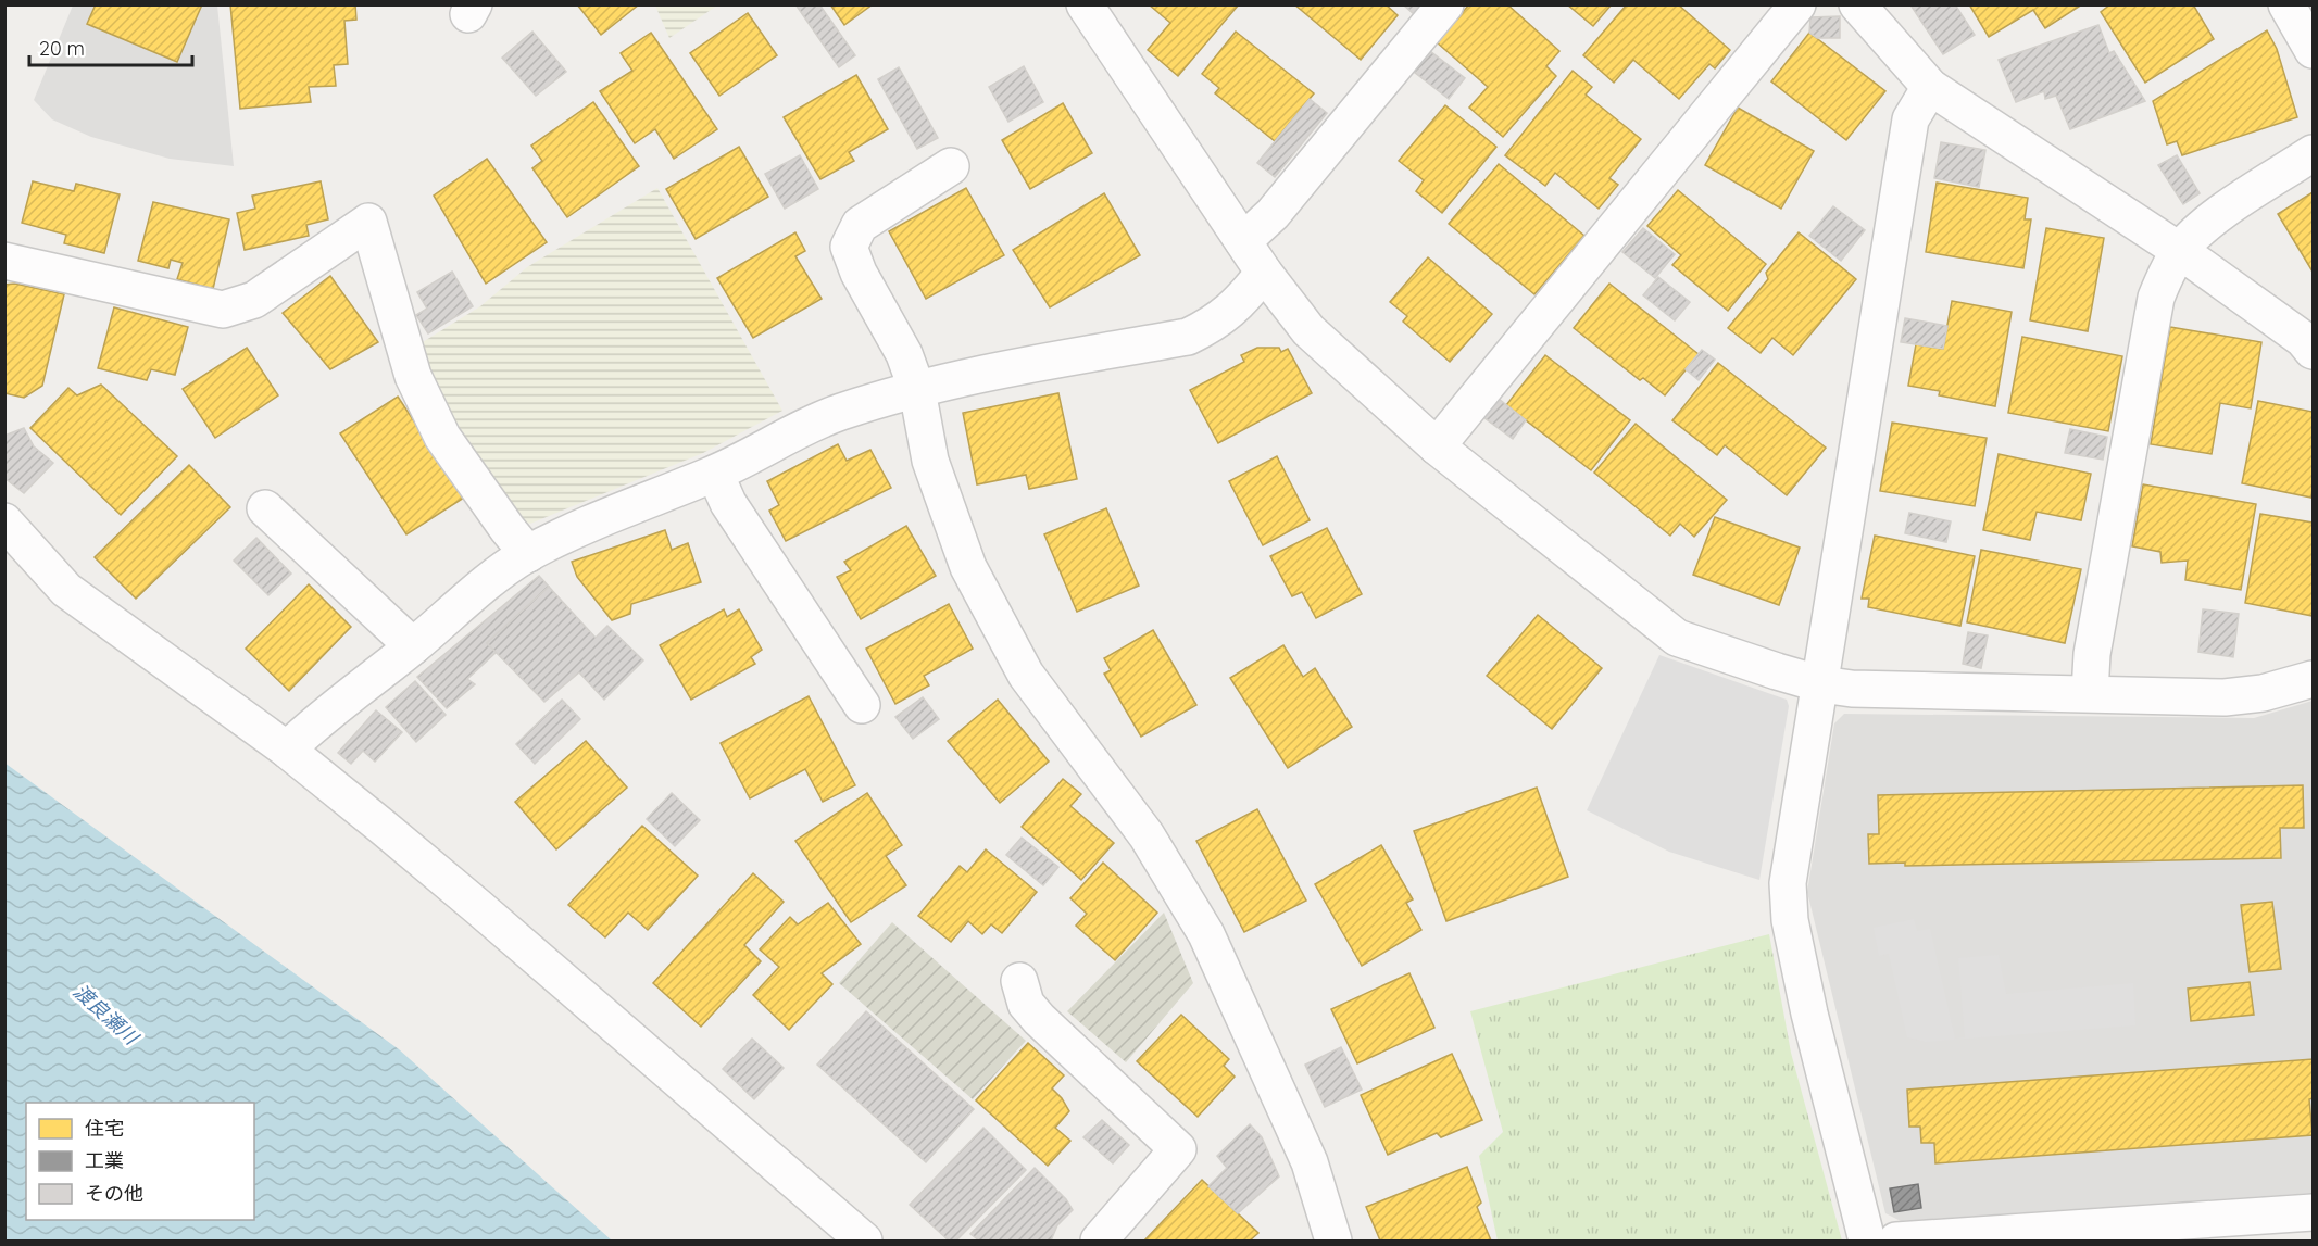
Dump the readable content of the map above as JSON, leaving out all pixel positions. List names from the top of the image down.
{
  "water": ["渡良瀬川"],
  "legend": ["住宅", "工業", "その他"],
  "scale_bar": "20 m"
}
